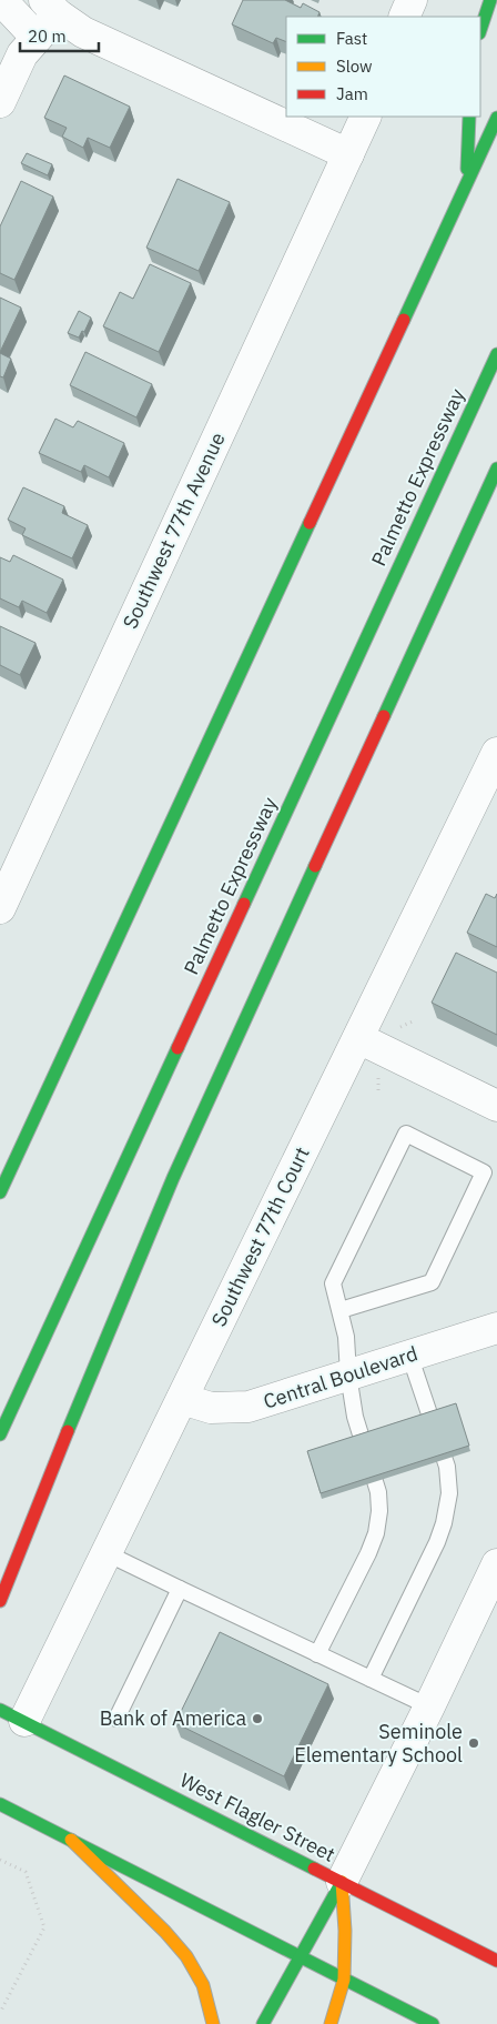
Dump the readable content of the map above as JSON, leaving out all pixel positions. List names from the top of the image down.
{
  "streets": {
    "main road": ["Palmetto Expressway", "West Flagler Street"],
    "street": ["Southwest 77th Avenue", "Southwest 77th Court", "Central Boulevard"]
  },
  "crossings": [
    ["Southwest 77th Court", "Central Boulevard"],
    ["Southwest 77th Court", "West Flagler Street"]
  ],
  "places": ["Bank of America", "Seminole Elementary School"],
  "legend": ["Fast", "Slow", "Jam"],
  "scale_bar": "20 m"
}
